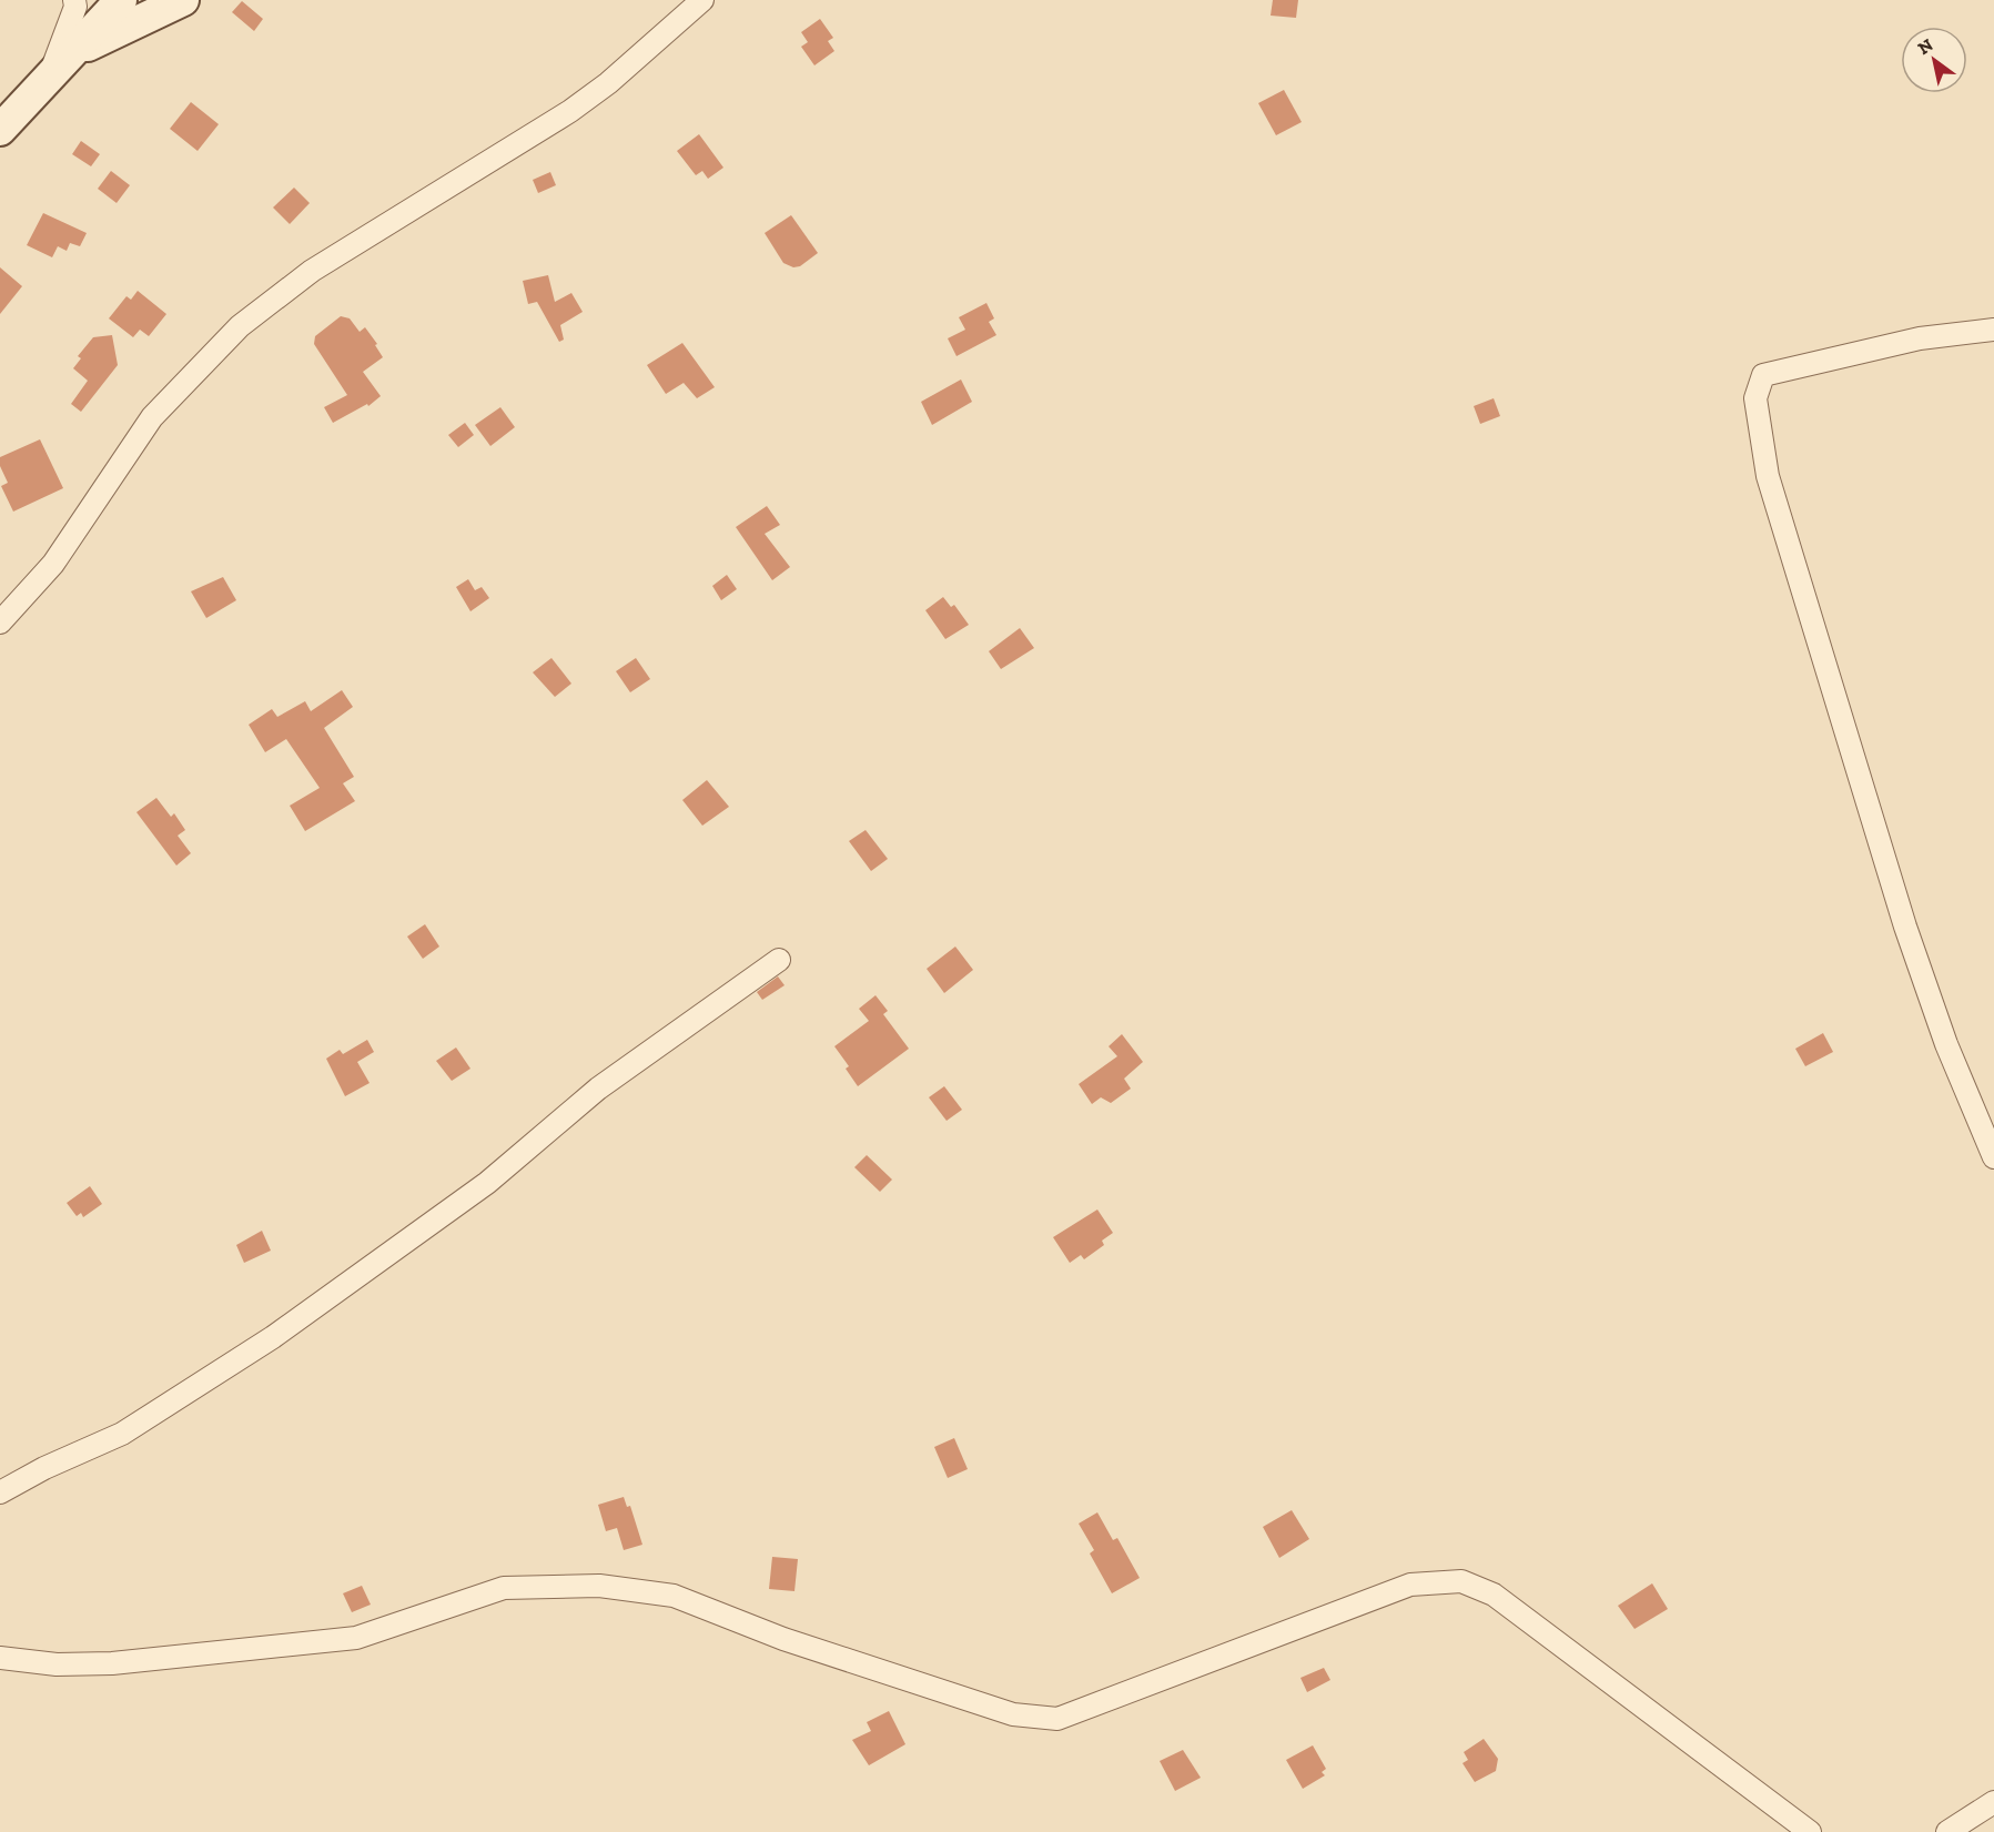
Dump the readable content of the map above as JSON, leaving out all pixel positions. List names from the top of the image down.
{
  "north": "top left"
}
